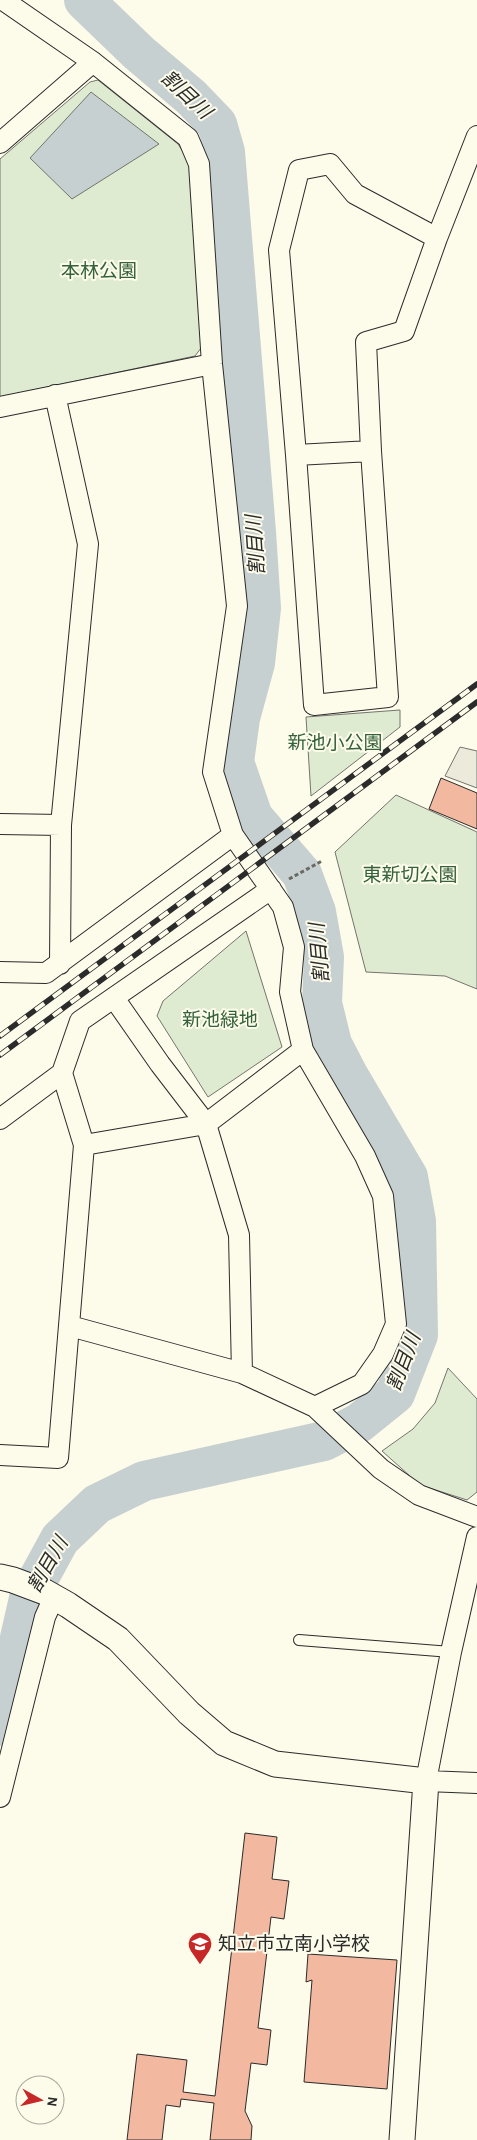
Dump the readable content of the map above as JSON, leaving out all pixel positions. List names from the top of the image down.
{
  "water": ["割目川"],
  "parks": [
    "本林公園",
    "新池小公園",
    "東新切公園",
    "新池緑地"
  ],
  "places": {
    "school or university": ["知立市立南小学校"]
  },
  "north": "right"
}
